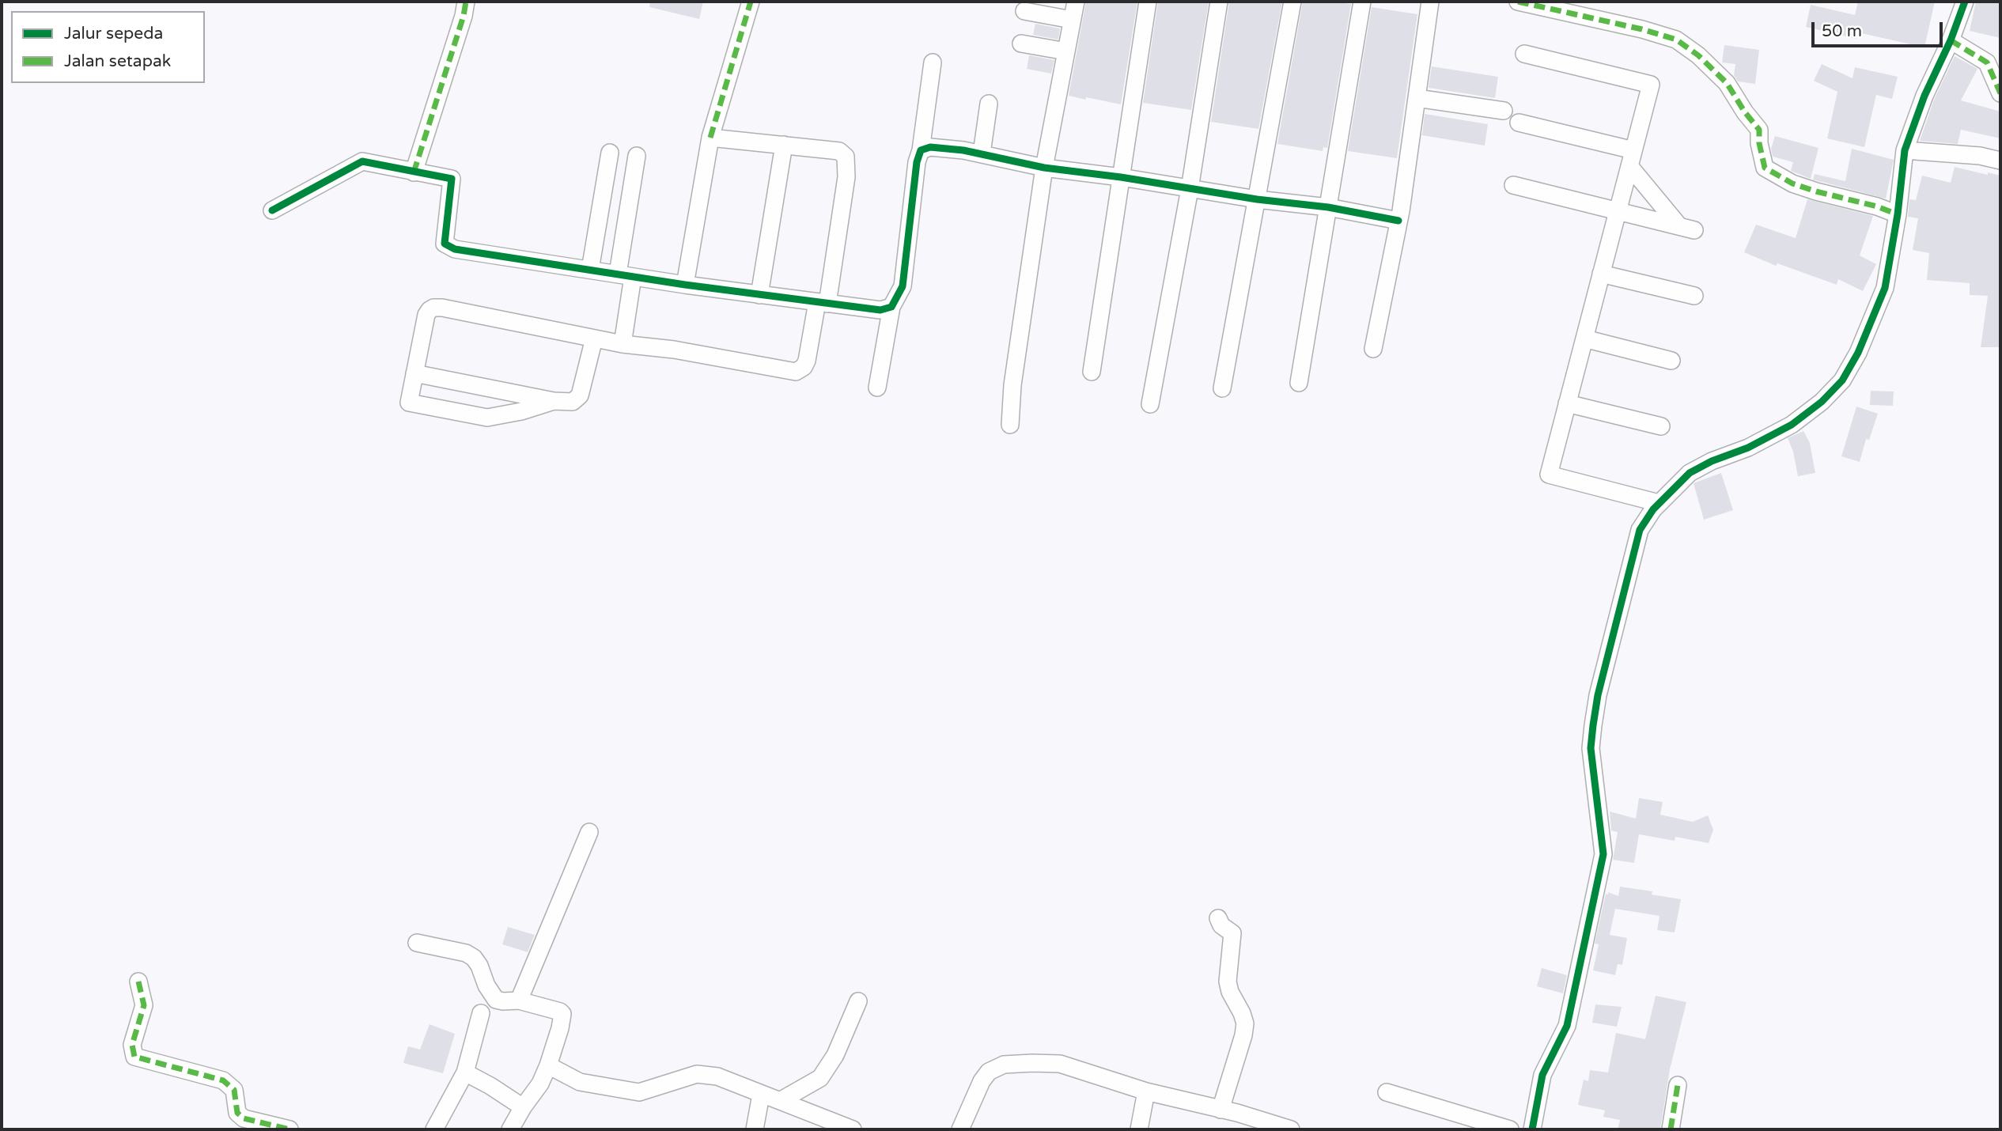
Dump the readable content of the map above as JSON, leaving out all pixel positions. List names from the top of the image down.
{
  "legend": ["Jalur sepeda", "Jalan setapak"],
  "scale_bar": "50 m"
}
